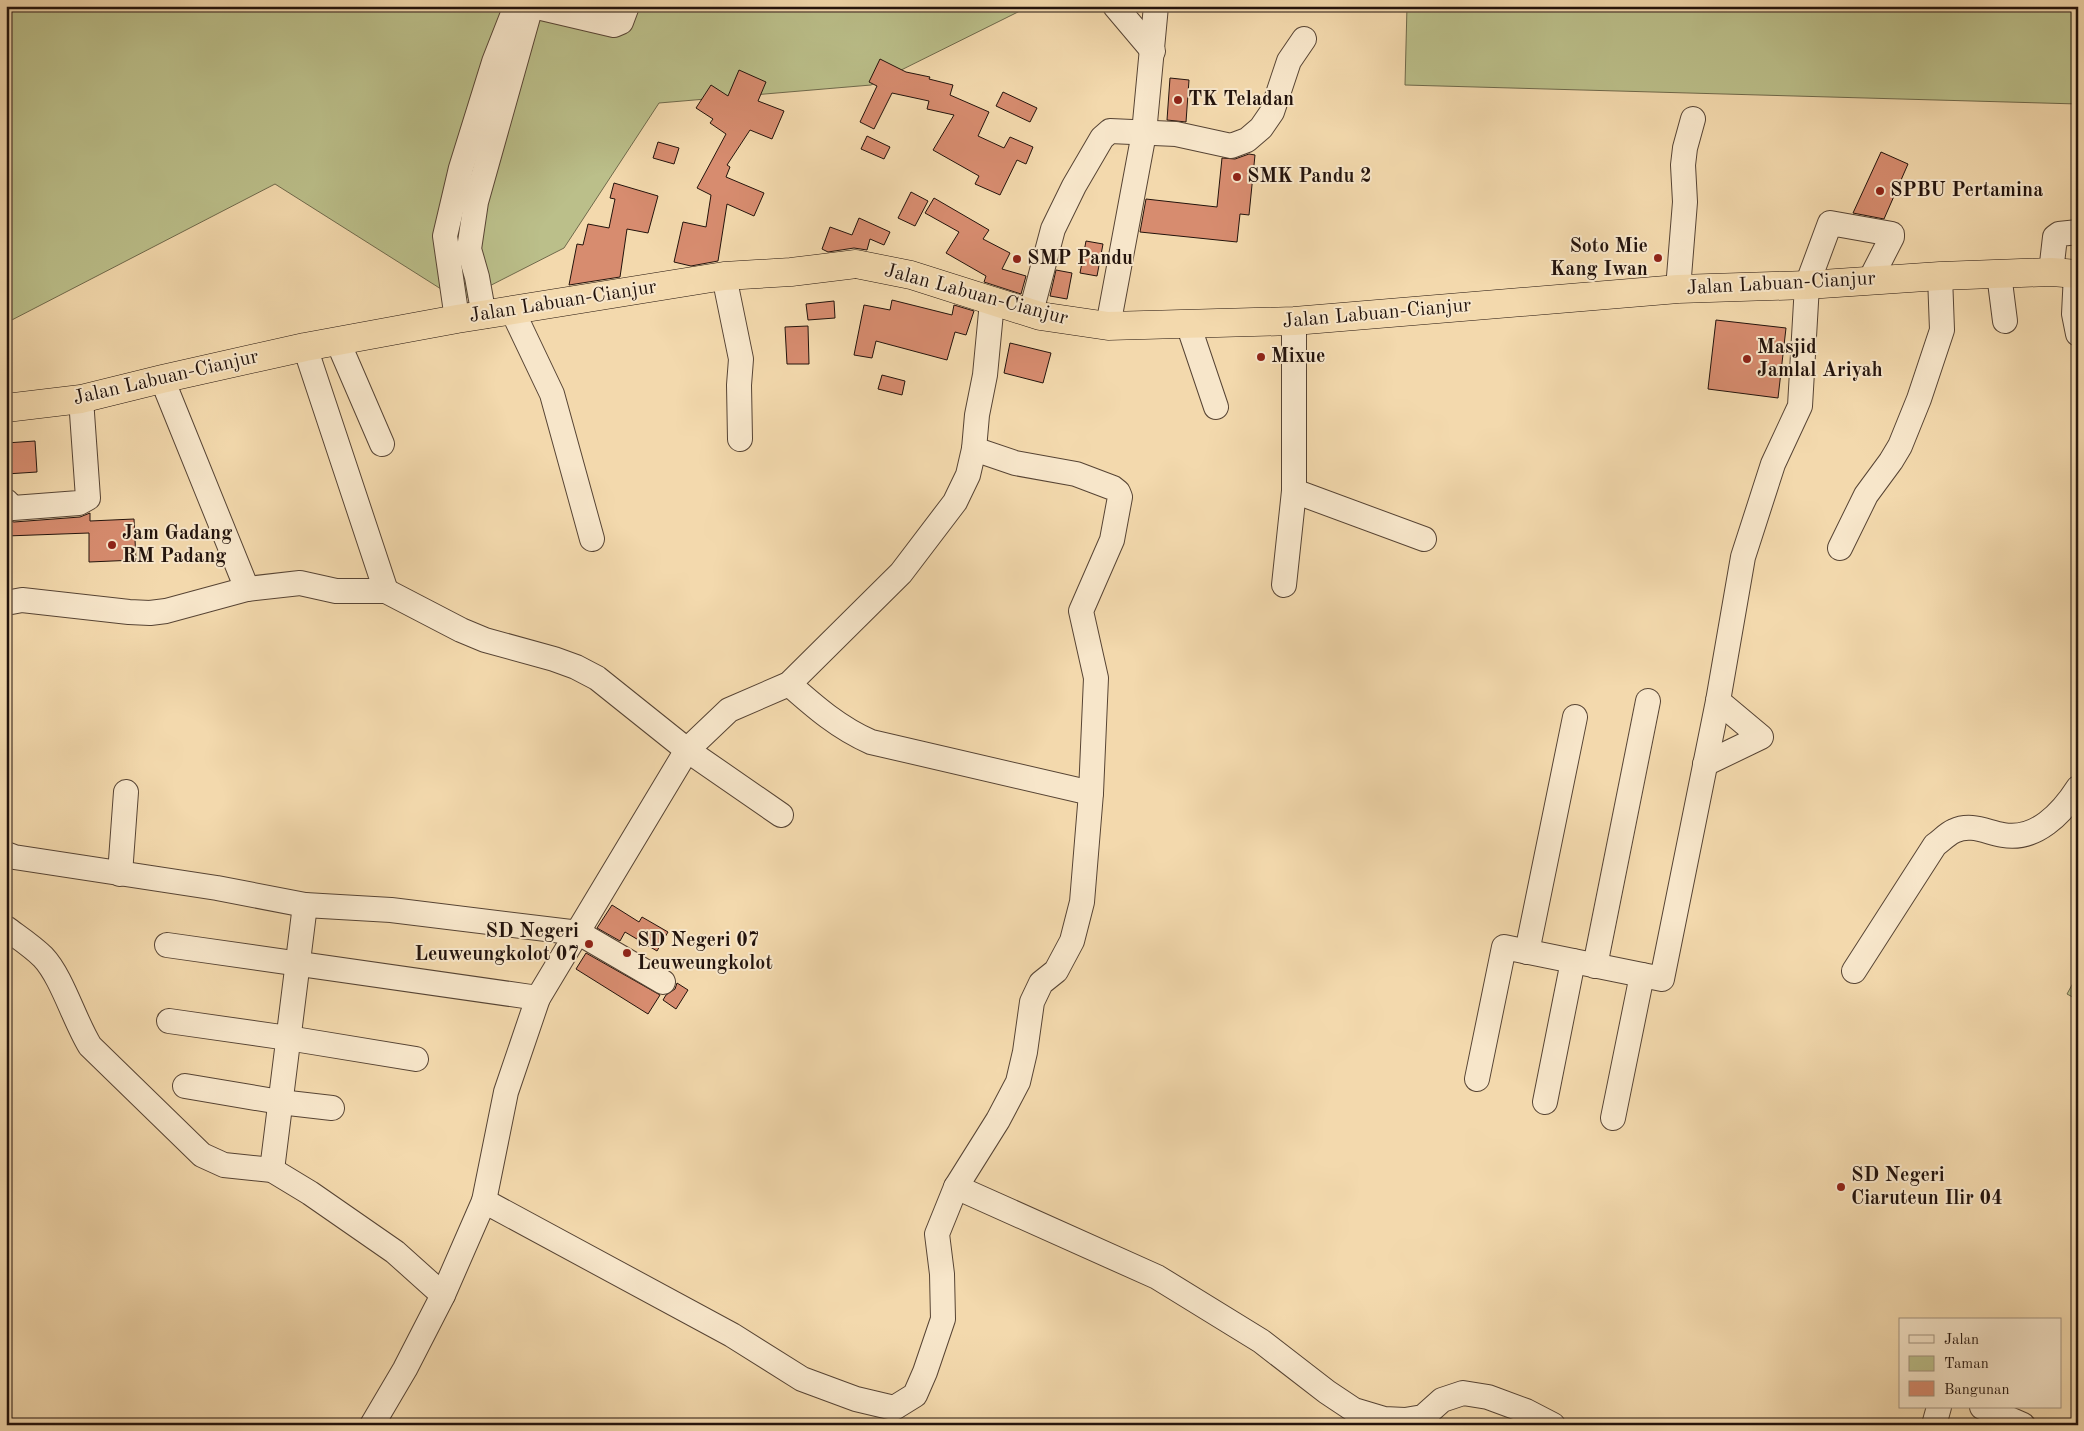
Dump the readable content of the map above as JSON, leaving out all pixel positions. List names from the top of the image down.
{
  "streets": {
    "highway": ["Jalan Labuan-Cianjur"]
  },
  "places": [
    "TK Teladan",
    "SMK Pandu 2",
    "SPBU Pertamina",
    "Soto Mie Kang Iwan",
    "SMP Pandu",
    "Mixue",
    "Masjid Jamlal Ariyah",
    "Jam Gadang RM Padang",
    "SD Negeri Leuweungkolot 07",
    "SD Negeri 07 Leuweungkolot",
    "SD Negeri Ciaruteun Ilir 04"
  ],
  "legend": ["Jalan", "Taman", "Bangunan"]
}
